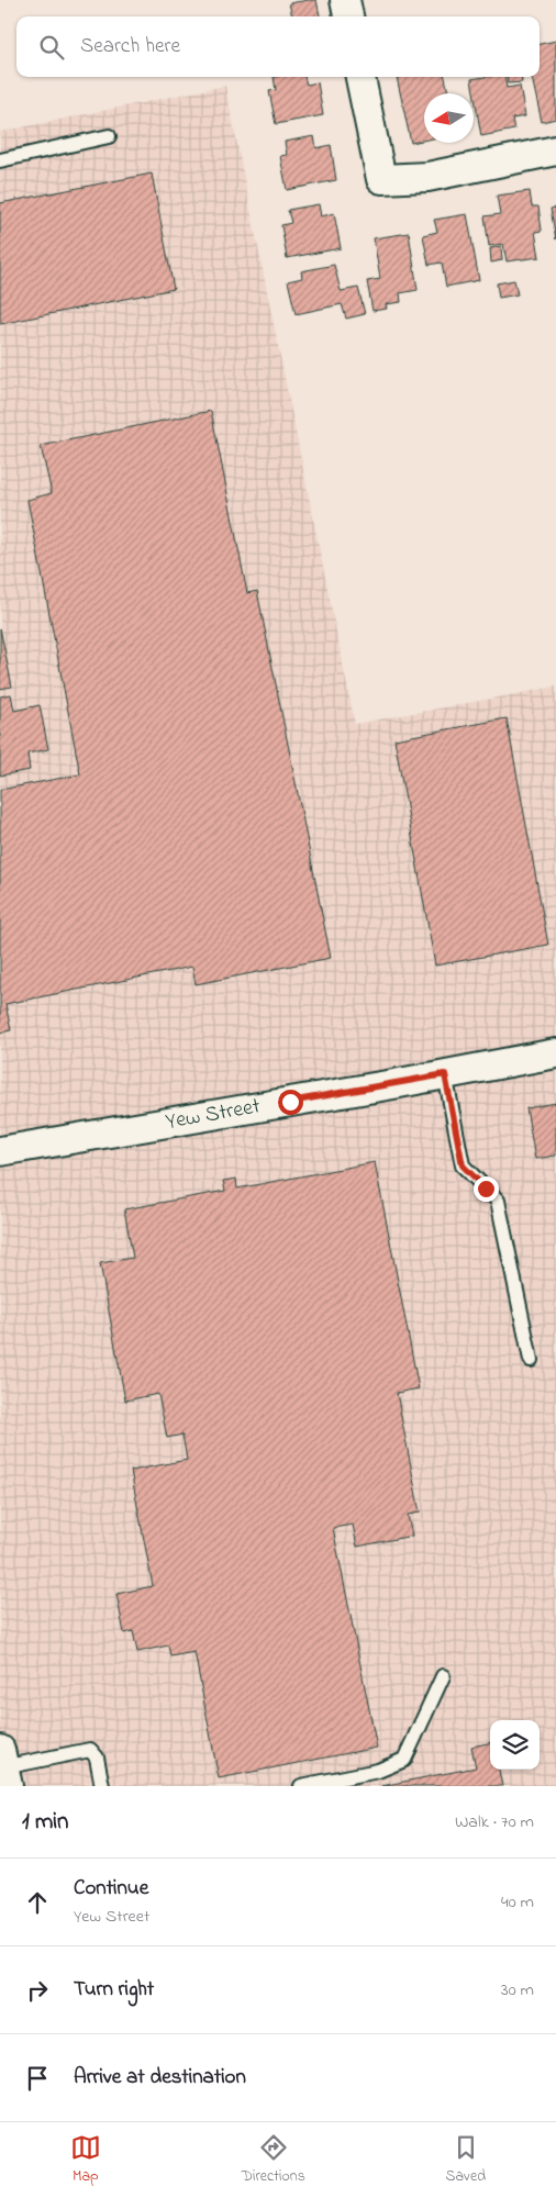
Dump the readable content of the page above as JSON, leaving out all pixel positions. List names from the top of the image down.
{
  "streets": {
    "street": ["Yew Street"]
  },
  "north": "left",
  "page": {
    "search": "Search here",
    "heading": ["1 min", "Walk · 70 m"],
    "list": [
      ["Continue", "Yew Street", "40 m"],
      ["Turn right", "30 m"],
      "Arrive at destination"
    ],
    "nav": ["Map", "Directions", "Saved"]
  }
}
